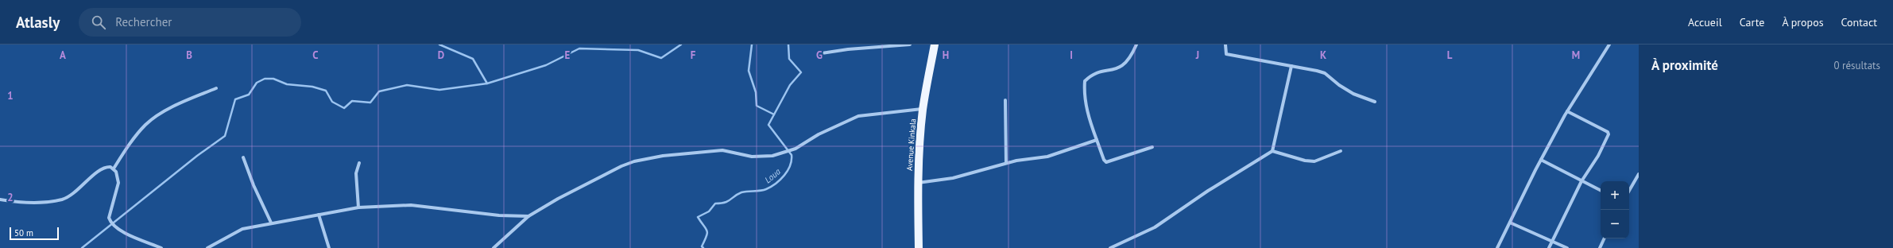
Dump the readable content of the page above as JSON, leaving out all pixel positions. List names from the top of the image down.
{
  "streets": {
    "main road": ["Avenue Kinkala"]
  },
  "water": ["Loua"],
  "scale_bar": "50 m",
  "page": {
    "header": "Atlasly",
    "search": "Rechercher",
    "nav": [
      "Accueil",
      "Carte",
      "À propos",
      "Contact"
    ],
    "heading": ["À proximité", "0 résultats"],
    "map_buttons": ["+", "−"],
    "scale": "50 m"
  },
  "grid": {
    "columns": [
      "A",
      "B",
      "C",
      "D",
      "E",
      "F",
      "G",
      "H",
      "I",
      "J",
      "K",
      "L",
      "M"
    ],
    "rows": ["1", "2"]
  }
}
